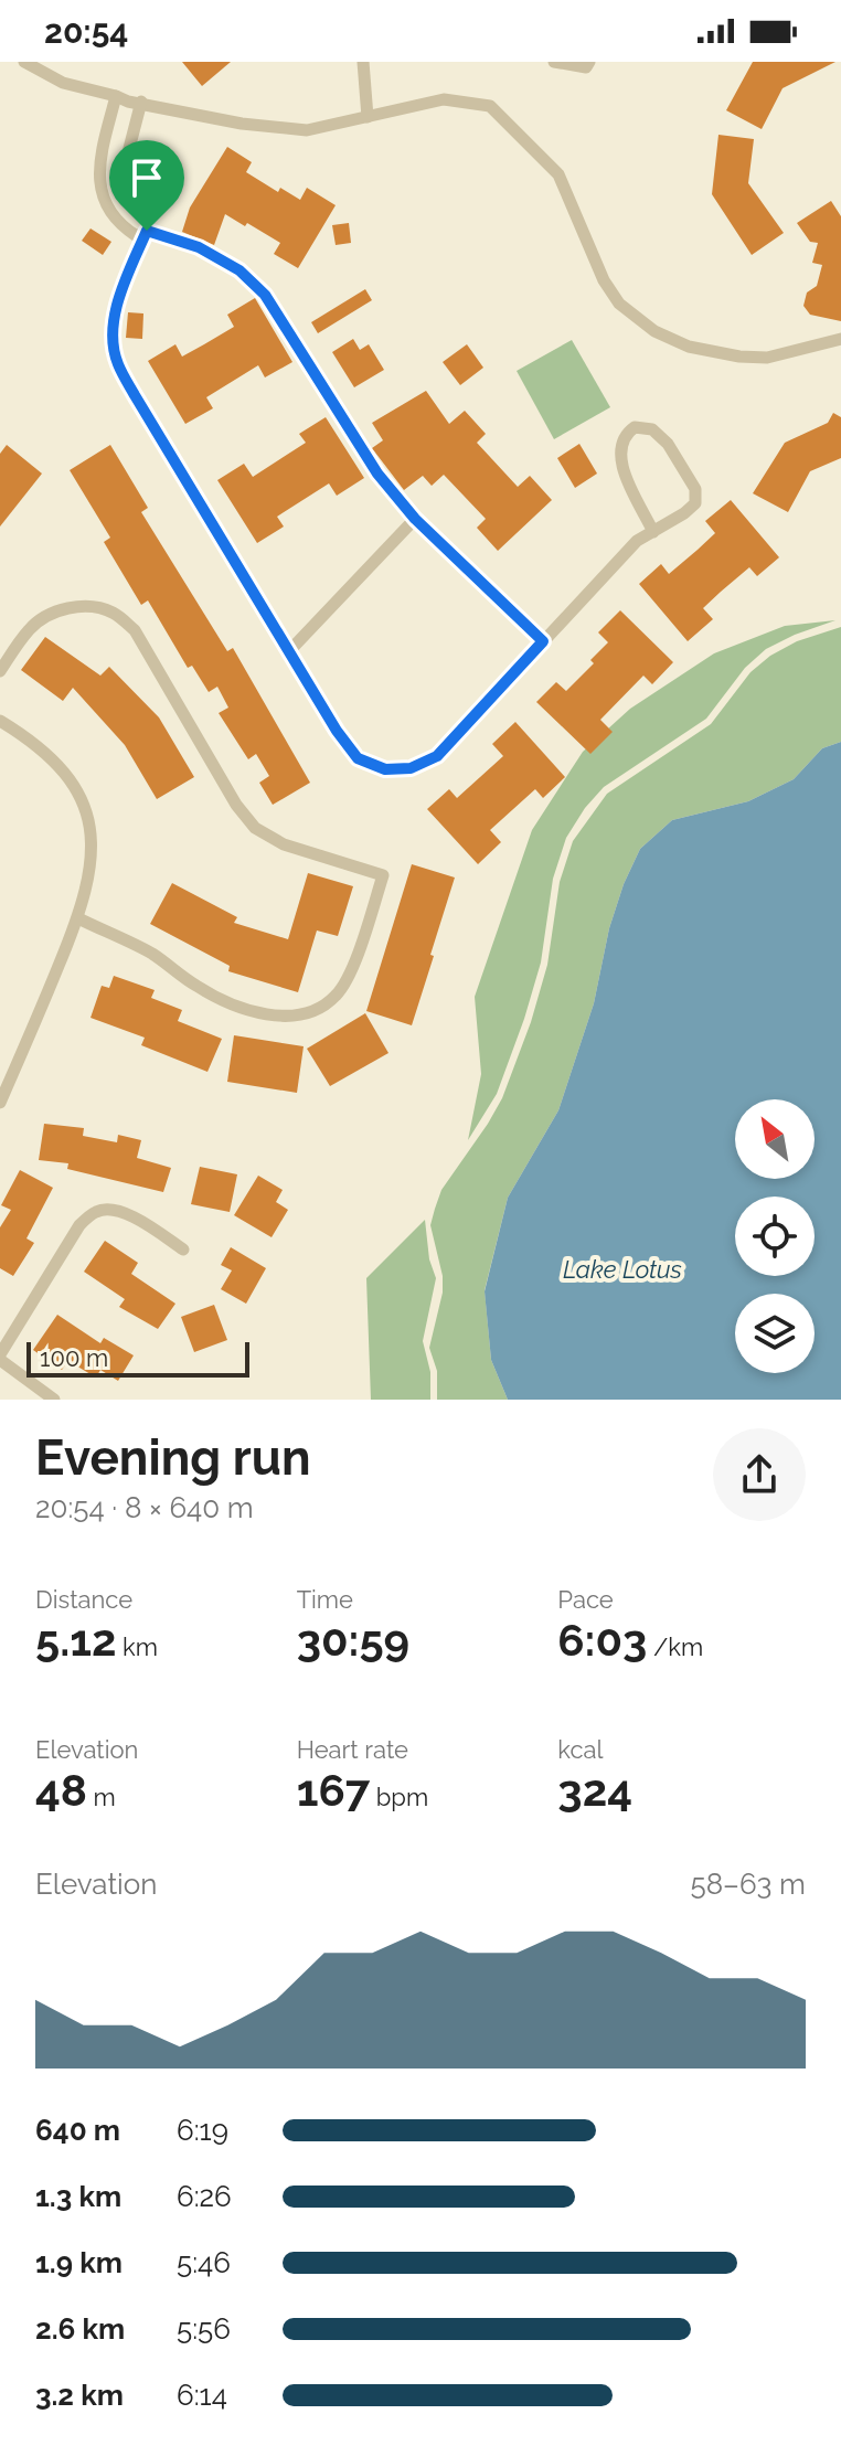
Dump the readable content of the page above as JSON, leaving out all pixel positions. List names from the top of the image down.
{
  "water": ["Lake Lotus"],
  "scale_bar": "100 m",
  "north": "top left",
  "page": {
    "status": "20:54",
    "scale": "100 m",
    "heading": ["Evening run", "20:54 · 8 × 640 m"],
    "stats": [
      ["Distance", "5.12 km"],
      ["Time", "30:59"],
      ["Pace", "6:03 /km"],
      ["Elevation", "48 m"],
      ["Heart rate", "167 bpm"],
      ["kcal", "324"]
    ],
    "chart": ["Elevation", "58–63 m"],
    "list": [
      {
        "name": "640 m",
        "note": "6:19"
      },
      {
        "name": "1.3 km",
        "note": "6:26"
      },
      {
        "name": "1.9 km",
        "note": "5:46"
      },
      {
        "name": "2.6 km",
        "note": "5:56"
      },
      {
        "name": "3.2 km",
        "note": "6:14"
      }
    ]
  }
}
